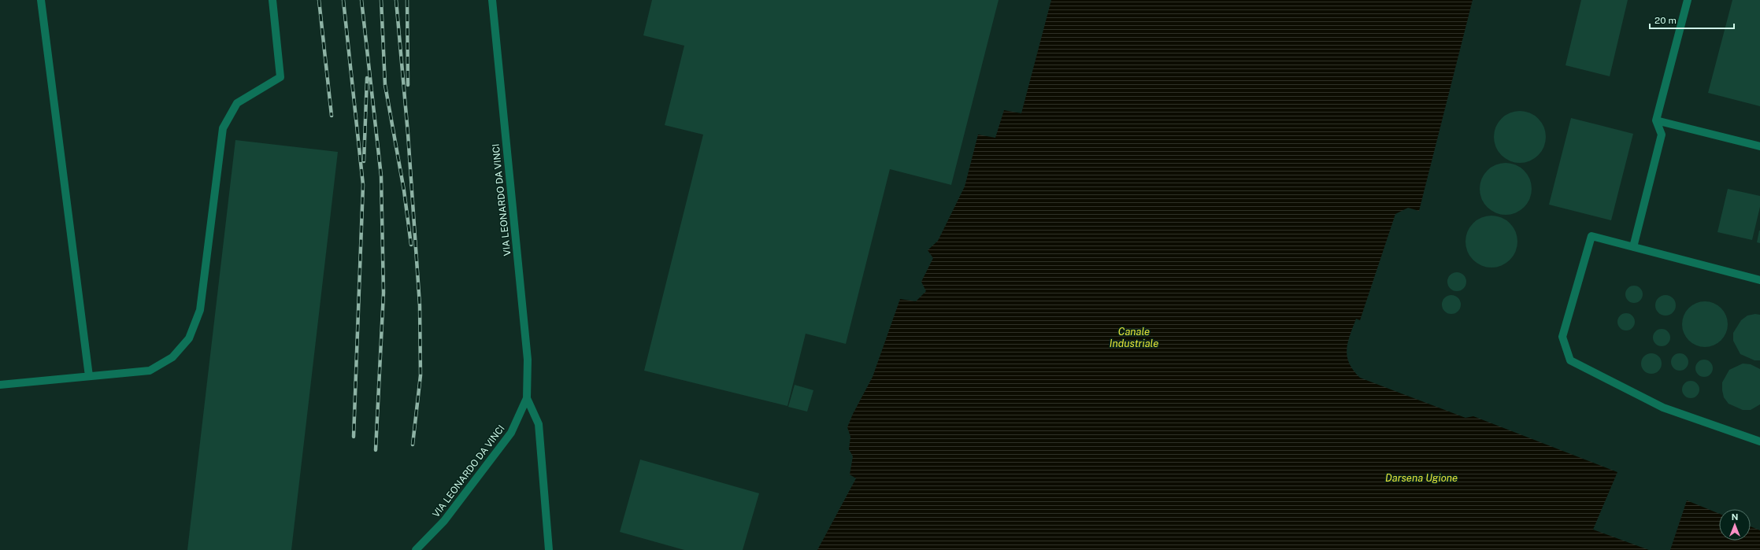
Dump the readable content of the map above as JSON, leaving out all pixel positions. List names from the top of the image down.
{
  "streets": {
    "street": ["VIA LEONARDO DA VINCI"]
  },
  "water": ["Canale Industriale", "Darsena Ugione"],
  "scale_bar": "20 m",
  "north": "top"
}
